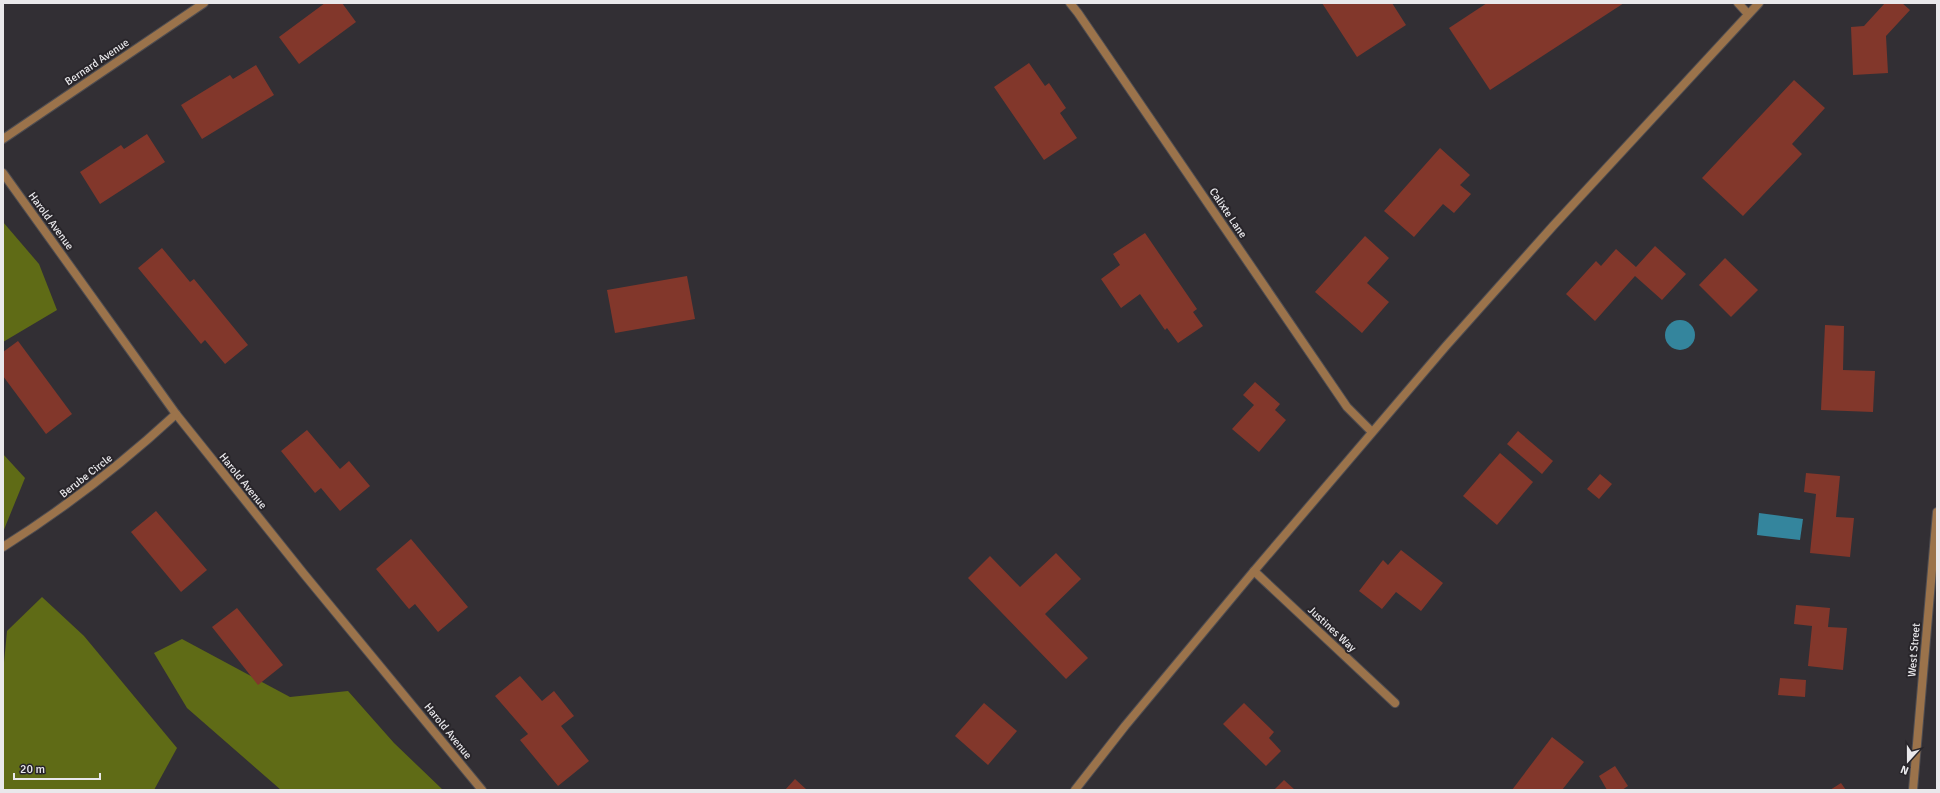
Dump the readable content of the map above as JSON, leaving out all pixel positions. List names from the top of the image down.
{
  "streets": {
    "street": [
      "Bernard Avenue",
      "Calixte Lane",
      "Harold Avenue",
      "Berube Circle",
      "Justines Way",
      "West Street"
    ]
  },
  "crossings": [
    ["Harold Avenue", "Berube Circle"]
  ],
  "scale_bar": "20 m",
  "north": "bottom"
}
